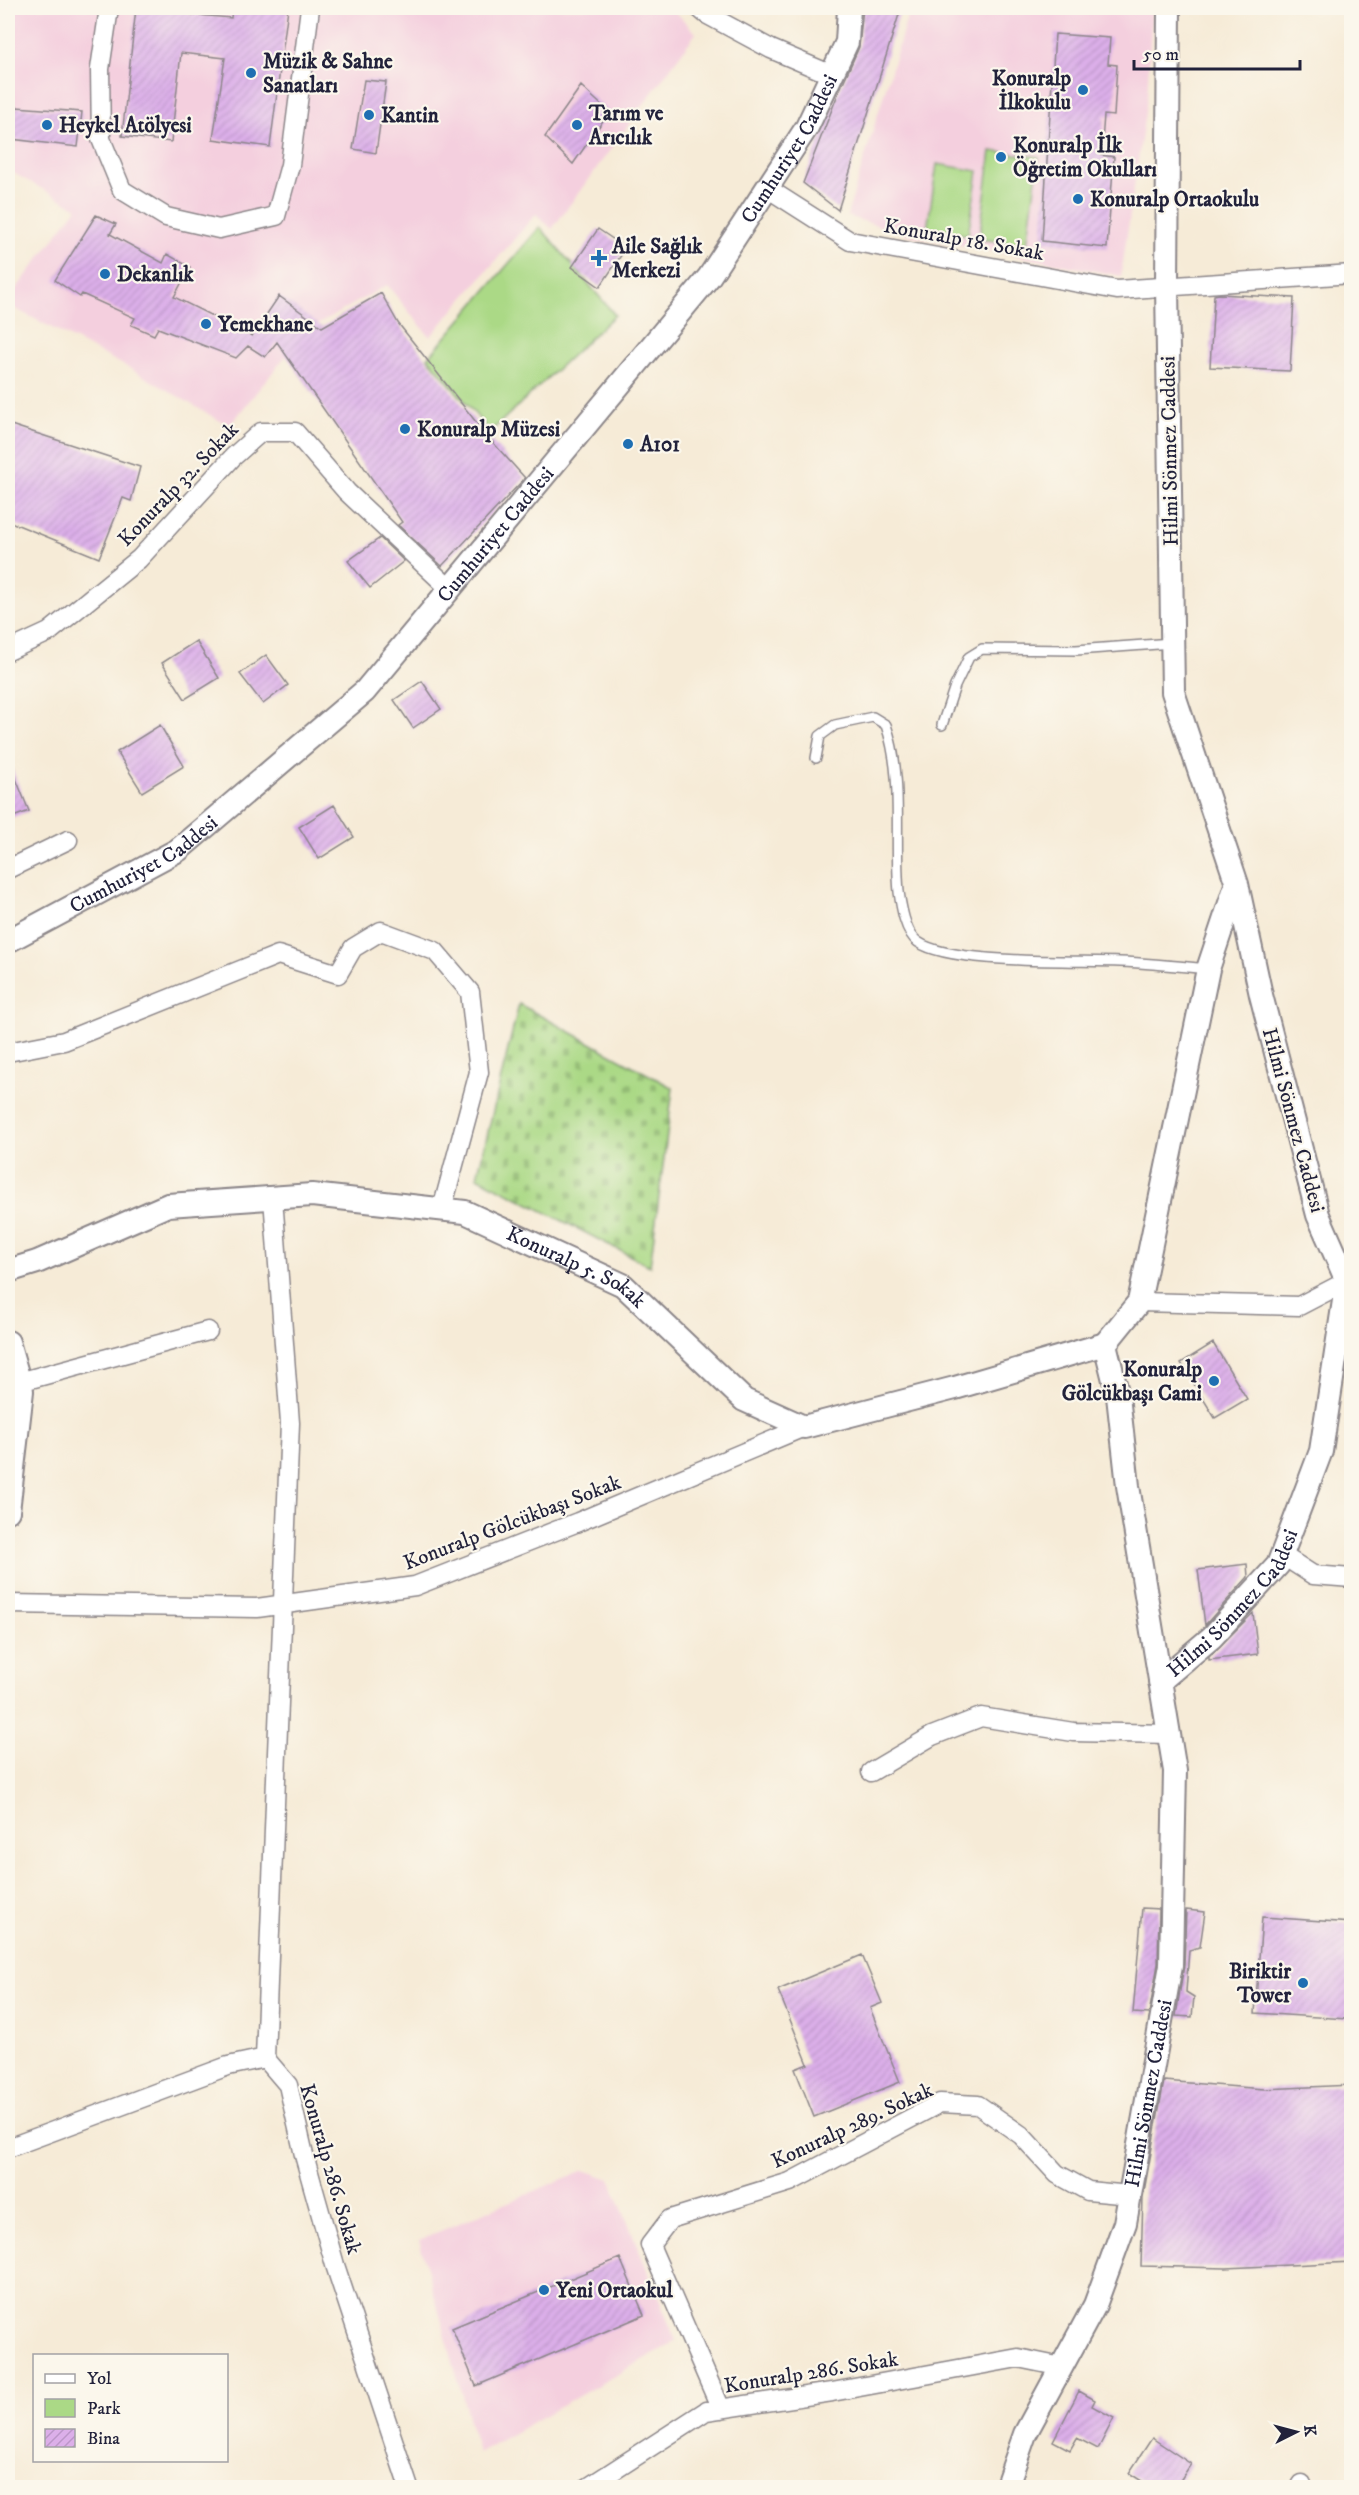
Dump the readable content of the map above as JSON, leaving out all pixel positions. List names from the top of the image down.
{
  "streets": {
    "street": [
      "Cumhuriyet Caddesi",
      "Konuralp 18. Sokak",
      "Hilmi Sönmez Caddesi",
      "Konuralp 32. Sokak",
      "Konuralp 5. Sokak",
      "Konuralp Gölcükbaşı Sokak",
      "Konuralp 289. Sokak",
      "Konuralp 286. Sokak"
    ]
  },
  "crossings": [
    ["Cumhuriyet Caddesi", "Konuralp 18. Sokak"],
    ["Cumhuriyet Caddesi", "Konuralp 32. Sokak"],
    ["Konuralp 18. Sokak", "Hilmi Sönmez Caddesi"],
    ["Hilmi Sönmez Caddesi", "Konuralp 289. Sokak"],
    ["Hilmi Sönmez Caddesi", "Konuralp 286. Sokak"],
    ["Konuralp 5. Sokak", "Konuralp Gölcükbaşı Sokak"],
    ["Konuralp 289. Sokak", "Konuralp 286. Sokak"]
  ],
  "places": {
    "other": [
      "Müzik & Sahne Sanatları",
      "Konuralp İlkokulu",
      "Kantin",
      "Heykel Atölyesi",
      "Tarım ve Arıcılık",
      "Konuralp İlk Öğretim Okulları",
      "Konuralp Ortaokulu",
      "Dekanlık",
      "Yemekhane",
      "Konuralp Müzesi",
      "A101",
      "Konuralp Gölcükbaşı Cami",
      "Biriktir Tower",
      "Yeni Ortaokul"
    ],
    "health": ["Aile Sağlık Merkezi"]
  },
  "legend": ["Yol", "Park", "Bina"],
  "scale_bar": "50 m",
  "north": "right"
}
